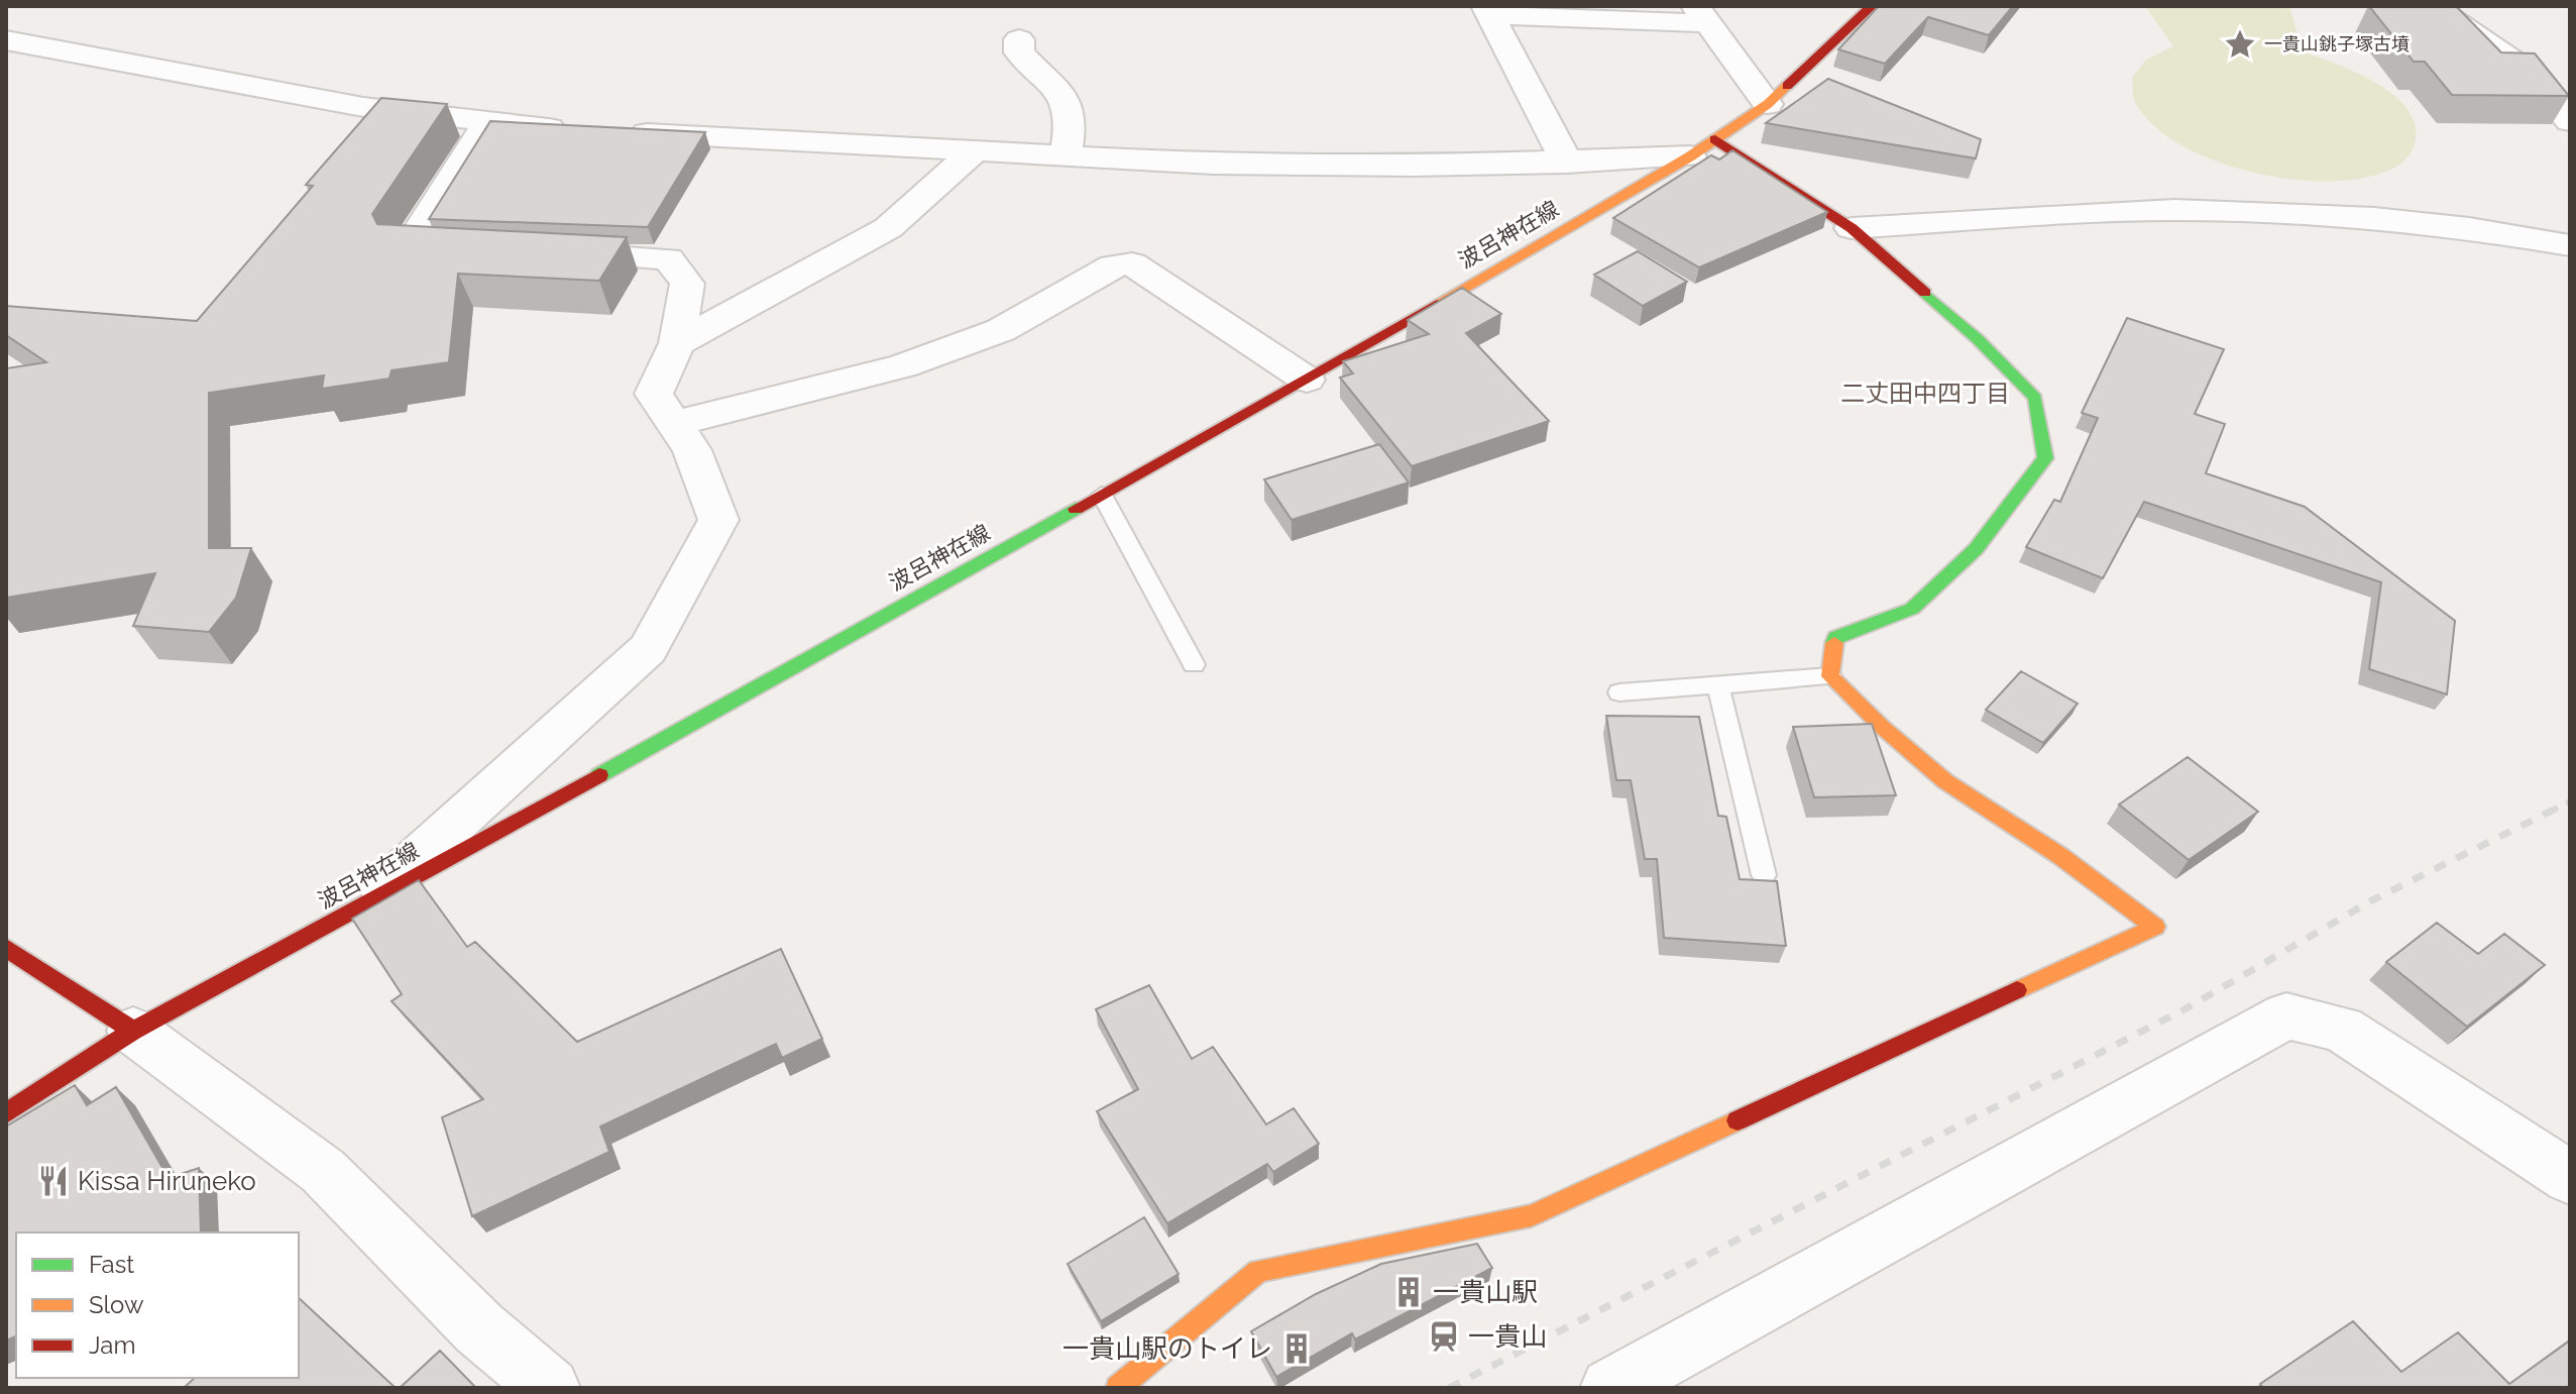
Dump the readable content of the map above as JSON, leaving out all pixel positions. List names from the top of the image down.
{
  "streets": {
    "street": ["波呂神在線"]
  },
  "districts": ["二丈田中四丁目"],
  "places": {
    "place": ["一貴山銚子塚古墳"],
    "restaurant": ["Kissa Hiruneko"],
    "building": ["一貴山駅", "一貴山駅のトイレ"],
    "station": ["一貴山"]
  },
  "legend": ["Fast", "Slow", "Jam"]
}
